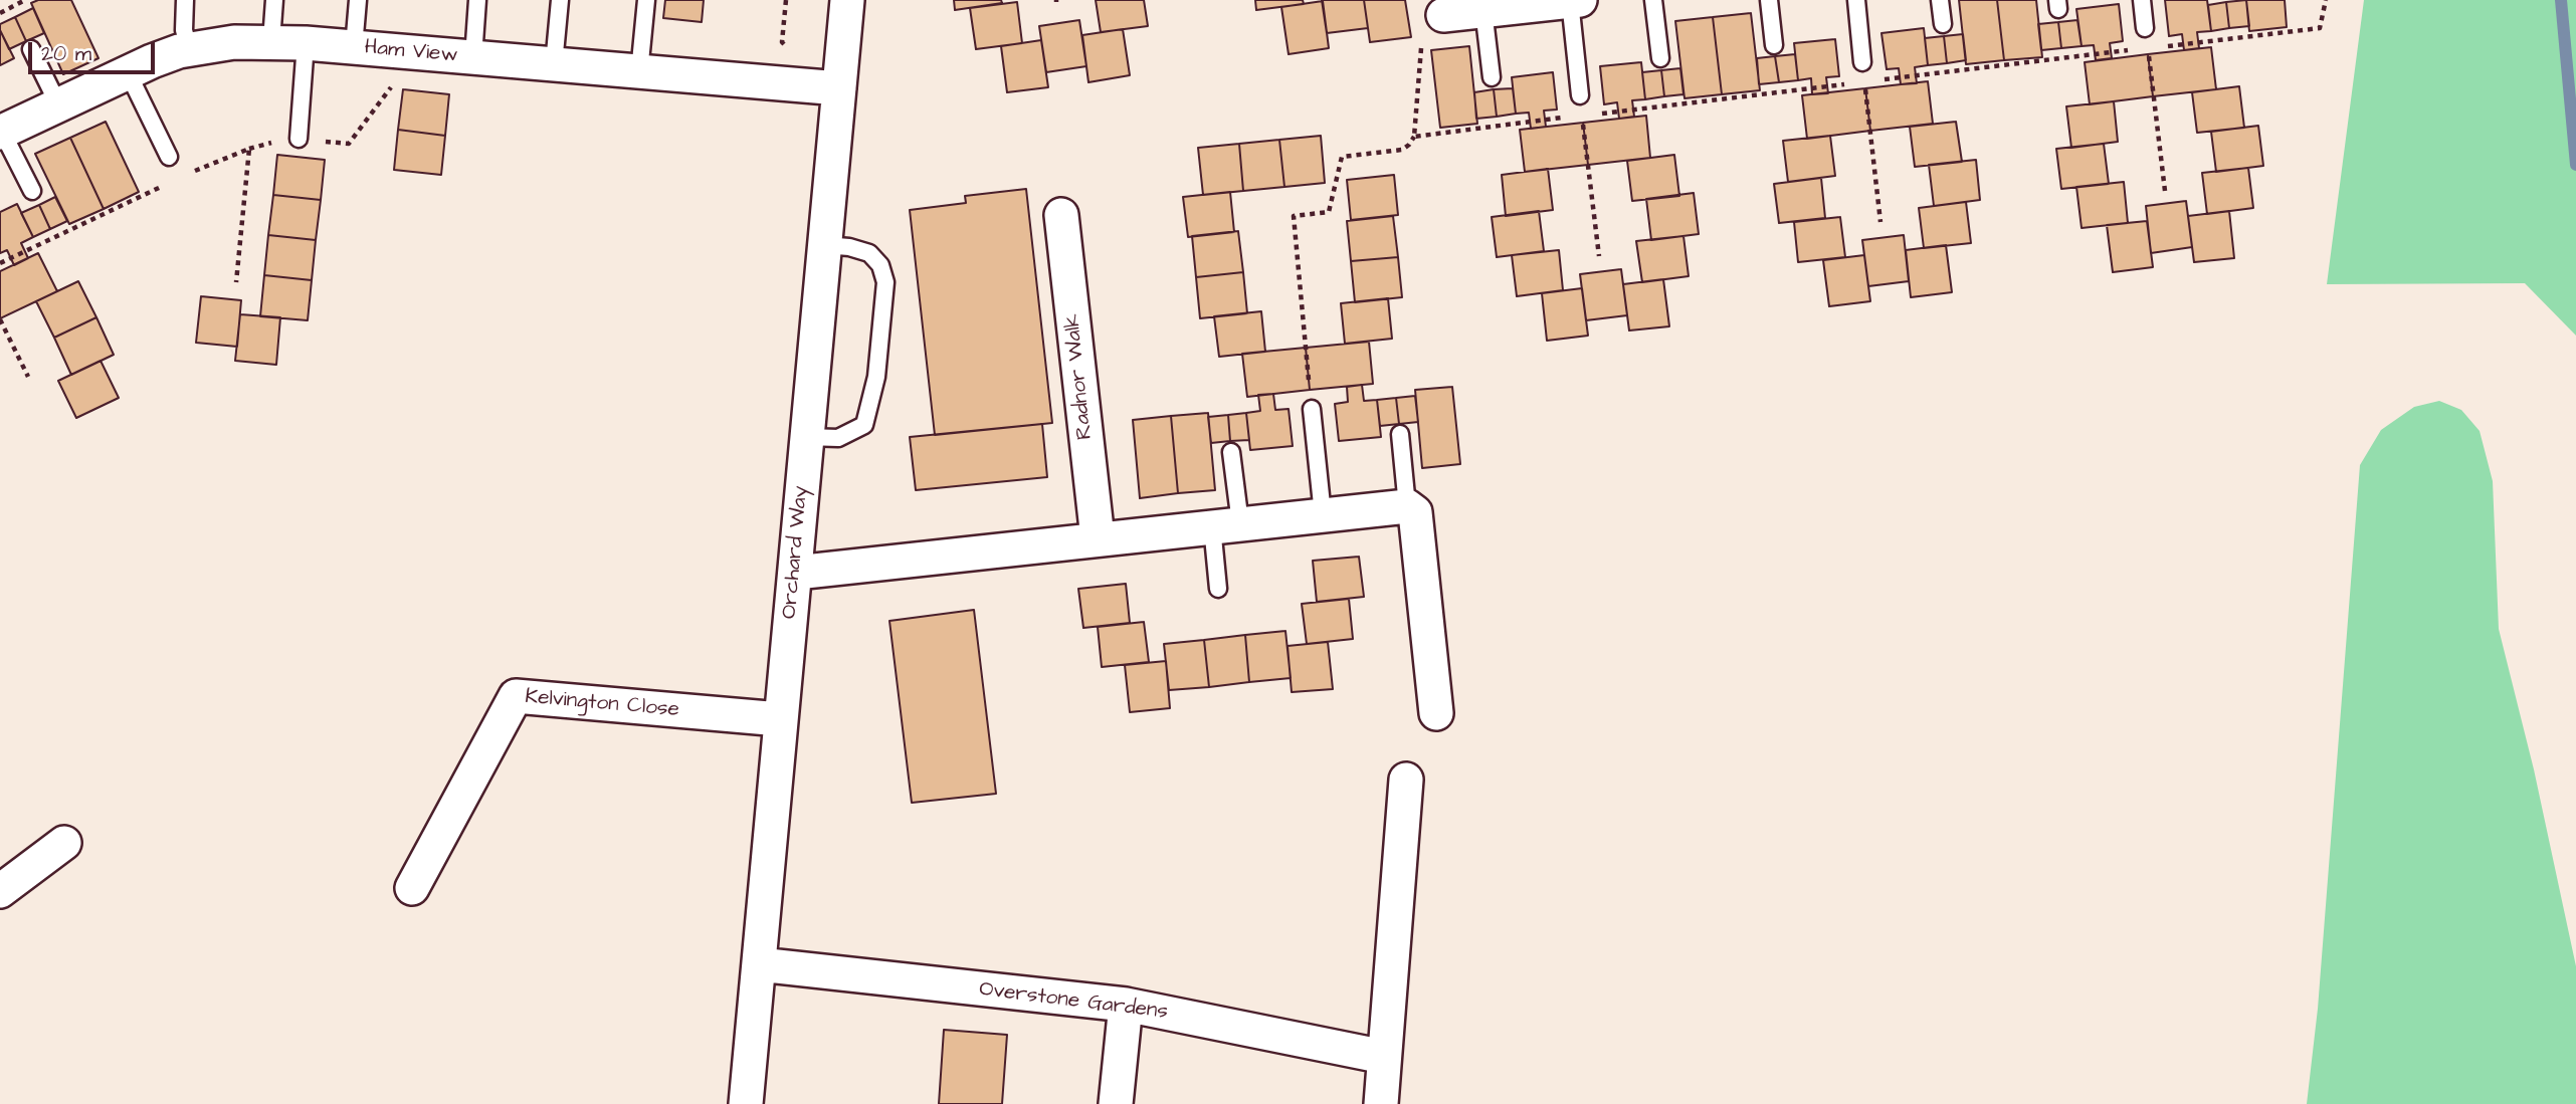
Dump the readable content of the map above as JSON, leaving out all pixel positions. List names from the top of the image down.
{
  "streets": {
    "street": [
      "Ham View",
      "Radnor Walk",
      "Orchard Way",
      "Kelvington Close",
      "Overstone Gardens"
    ]
  },
  "crossings": [
    ["Ham View", "Orchard Way"],
    ["Orchard Way", "Kelvington Close"],
    ["Orchard Way", "Overstone Gardens"]
  ],
  "scale_bar": "20 m"
}
